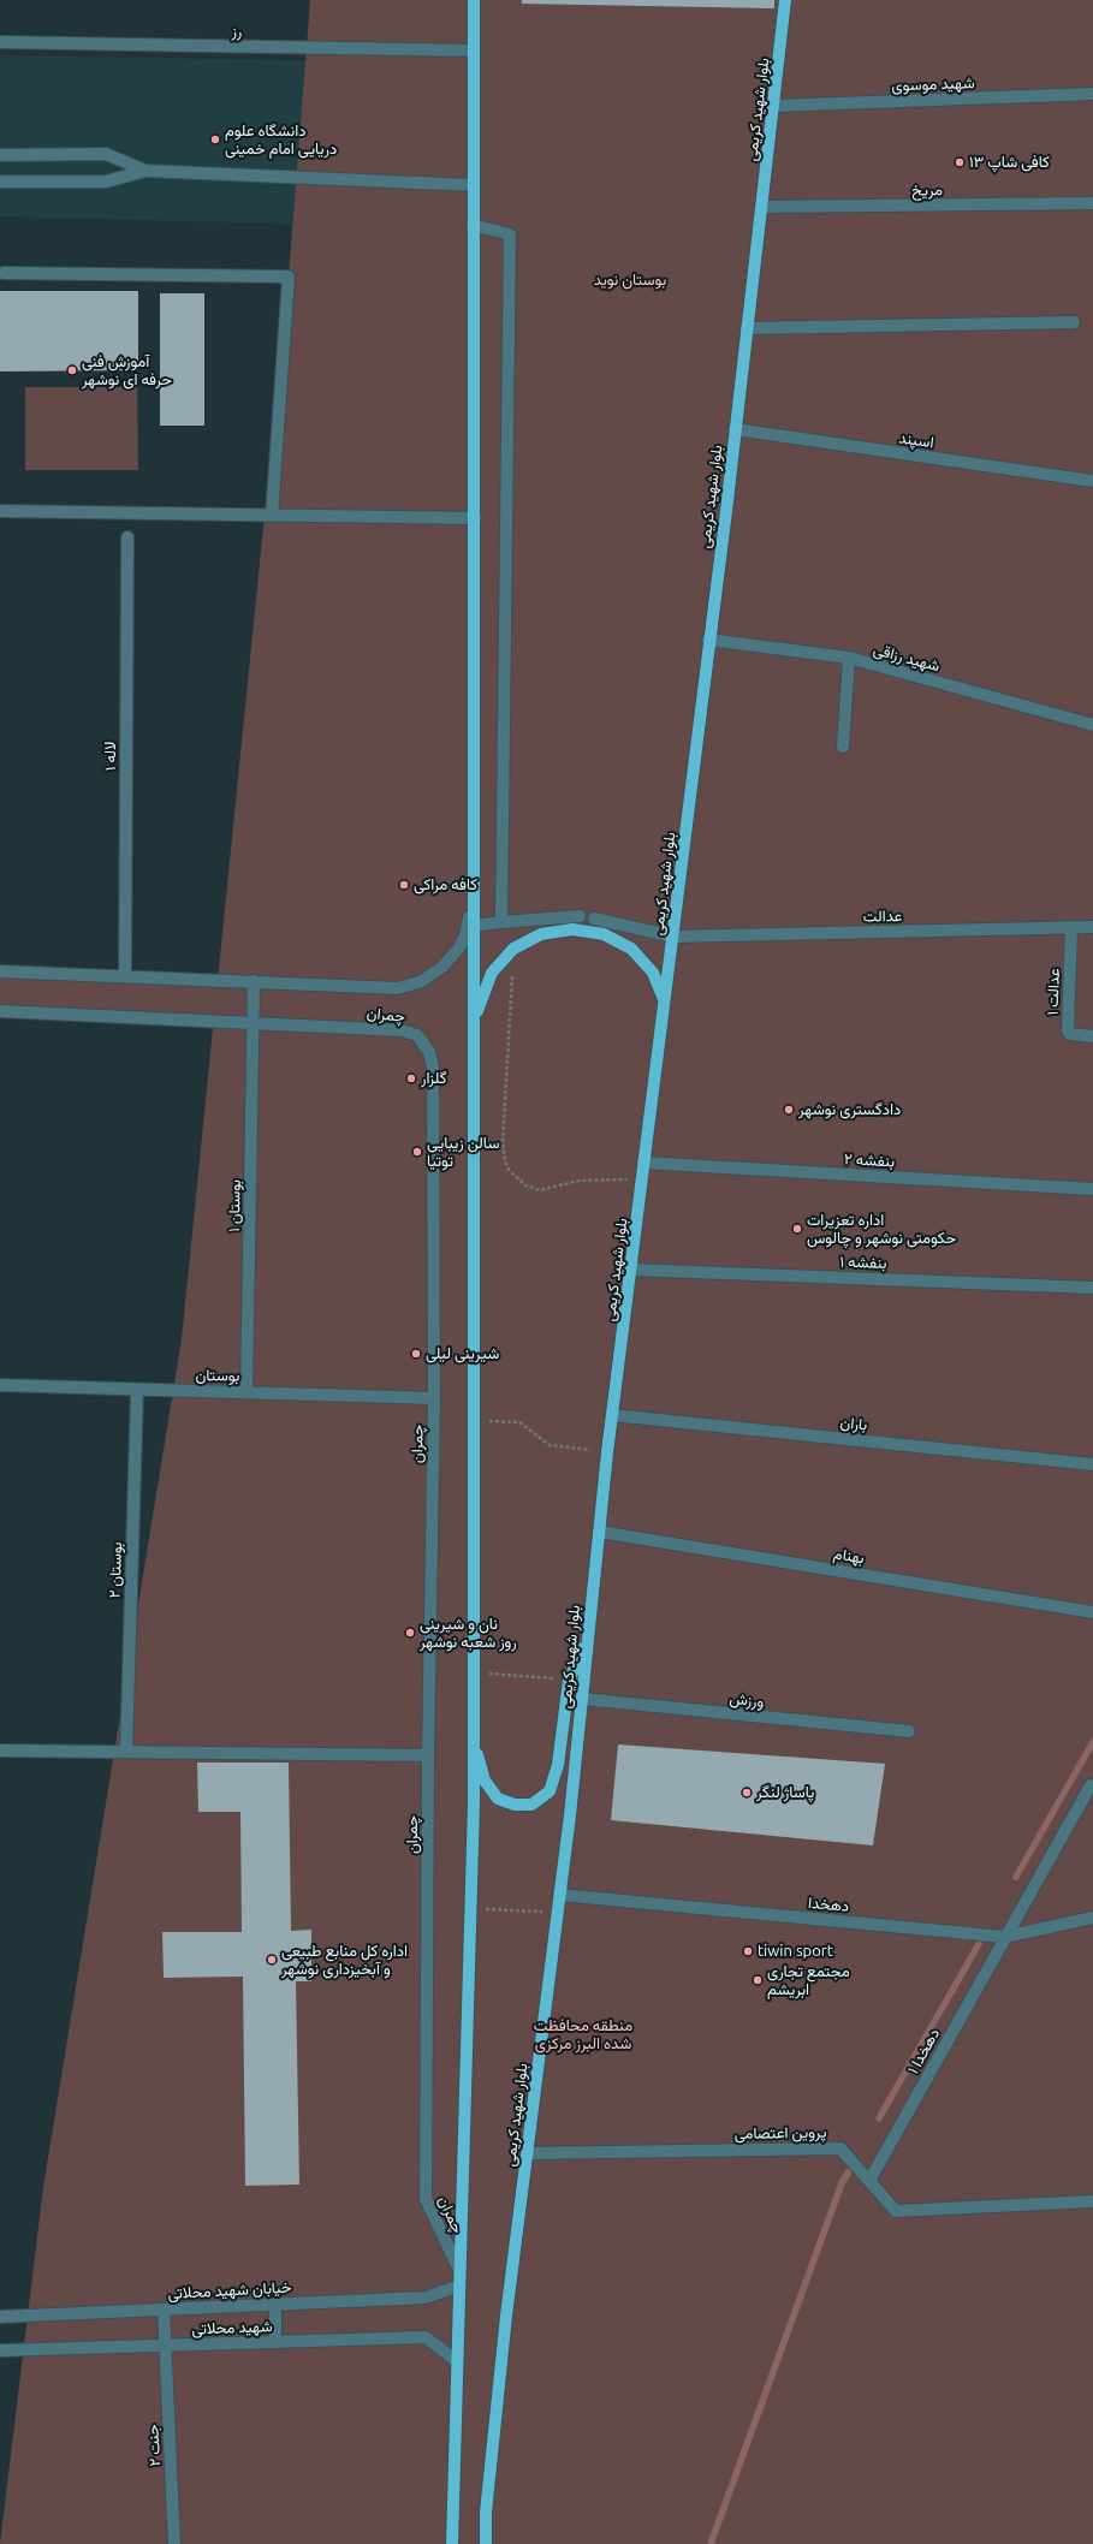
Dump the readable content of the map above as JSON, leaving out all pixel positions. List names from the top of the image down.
{
  "streets": {
    "main road": ["بلوار شهید کریمی"],
    "street": [
      "رز",
      "شهید موسوی",
      "مریخ",
      "اسپند",
      "شهید رزاقی",
      "لاله ۱",
      "عدالت",
      "عدالت ۱",
      "چمران",
      "بنفشه ۲",
      "بوستان ۱",
      "بنفشه ۱",
      "بوستان",
      "باران",
      "بهنام",
      "بوستان ۲",
      "ورزش",
      "دهخدا",
      "دهخدا ۱",
      "پروین اعتصامی",
      "خیابان شهید محلاتی",
      "شهید محلاتی",
      "جنت ۲"
    ]
  },
  "crossings": [
    ["شهید موسوی", "بلوار شهید کریمی"],
    ["بلوار شهید کریمی", "مریخ"],
    ["بلوار شهید کریمی", "اسپند"],
    ["بلوار شهید کریمی", "شهید رزاقی"],
    ["بلوار شهید کریمی", "عدالت"],
    ["بلوار شهید کریمی", "بنفشه ۲"],
    ["بلوار شهید کریمی", "بنفشه ۱"],
    ["بلوار شهید کریمی", "باران"],
    ["بلوار شهید کریمی", "بهنام"],
    ["بلوار شهید کریمی", "ورزش"],
    ["بلوار شهید کریمی", "دهخدا"],
    ["بلوار شهید کریمی", "پروین اعتصامی"],
    ["لاله ۱", "چمران"],
    ["عدالت", "عدالت ۱"],
    ["چمران", "بوستان ۱"],
    ["چمران", "بوستان"],
    ["بوستان ۱", "بوستان"],
    ["بوستان", "بوستان ۲"],
    ["دهخدا", "دهخدا ۱"],
    ["دهخدا ۱", "پروین اعتصامی"],
    ["خیابان شهید محلاتی", "جنت ۲"],
    ["شهید محلاتی", "جنت ۲"]
  ],
  "parks": ["بوستان نوید", "منطقه محافظت شده البرز مرکزی"],
  "places": [
    "دانشگاه علوم دریایی امام خمینی",
    "کافی شاپ ۱۳",
    "آموزش فنی حرفه ای نوشهر",
    "کافه مراکی",
    "گلزار",
    "دادگستری نوشهر",
    "سالن زیبایی توتیا",
    "اداره تعزیرات حکومتی نوشهر و چالوس",
    "شیرینی لیلی",
    "نان و شیرینی روز شعبه نوشهر",
    "پاساژ لنگر",
    "tiwin sport",
    "اداره كل منابع طبيعی و آبخيزداری نوشهر",
    "مجتمع تجاری ابریشم"
  ]
}
